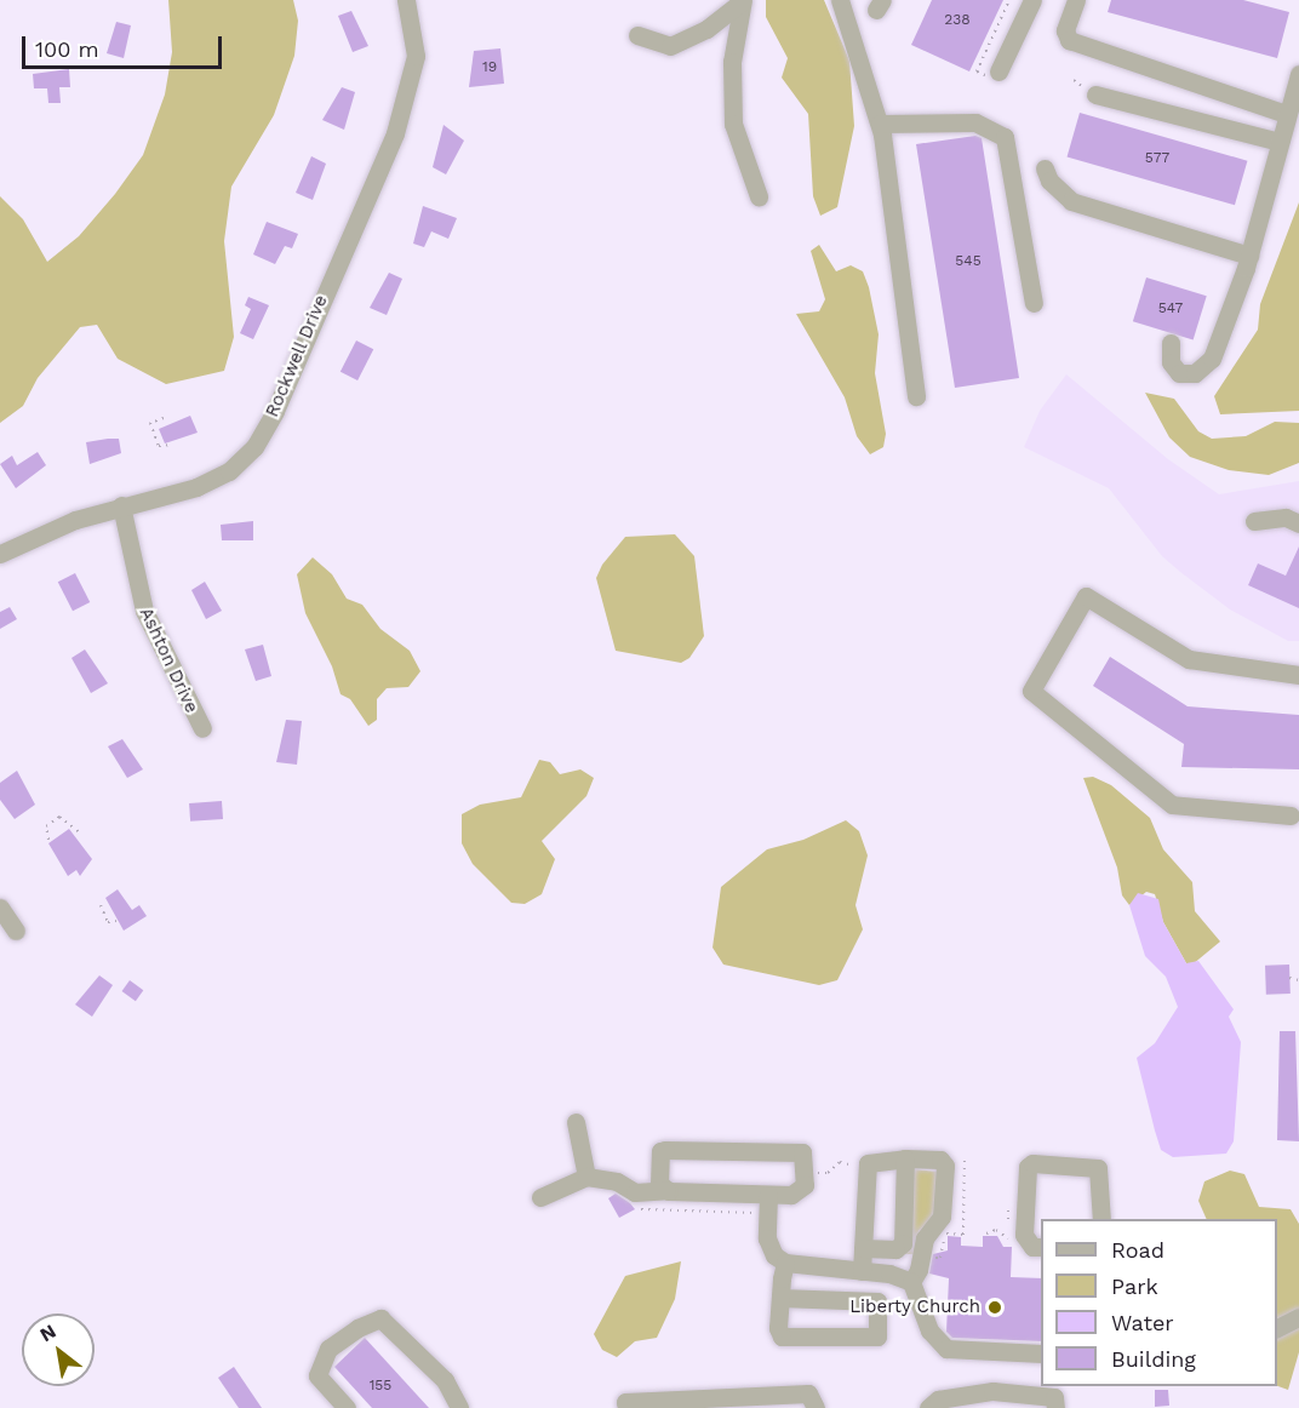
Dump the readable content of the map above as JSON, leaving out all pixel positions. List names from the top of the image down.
{
  "streets": {
    "street": ["Rockwell Drive", "Ashton Drive"]
  },
  "crossings": [
    ["Rockwell Drive", "Ashton Drive"]
  ],
  "places": ["Liberty Church"],
  "house_numbers": [
    "238",
    "19",
    "577",
    "545",
    "547",
    "155"
  ],
  "legend": [
    "Road",
    "Park",
    "Water",
    "Building"
  ],
  "scale_bar": "100 m",
  "north": "top left"
}
